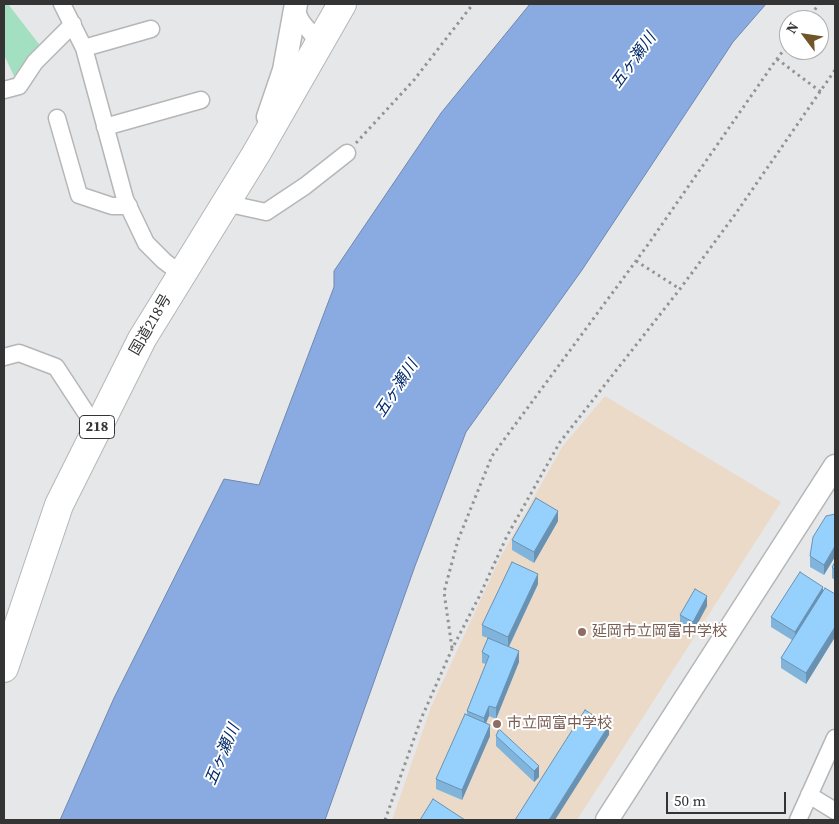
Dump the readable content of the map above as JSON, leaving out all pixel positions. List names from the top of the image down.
{
  "streets": {
    "highway": ["国道218号", "218"]
  },
  "water": ["五ヶ瀬川"],
  "places": ["延岡市立岡富中学校", "市立岡富中学校"],
  "scale_bar": "50 m",
  "north": "top left"
}
